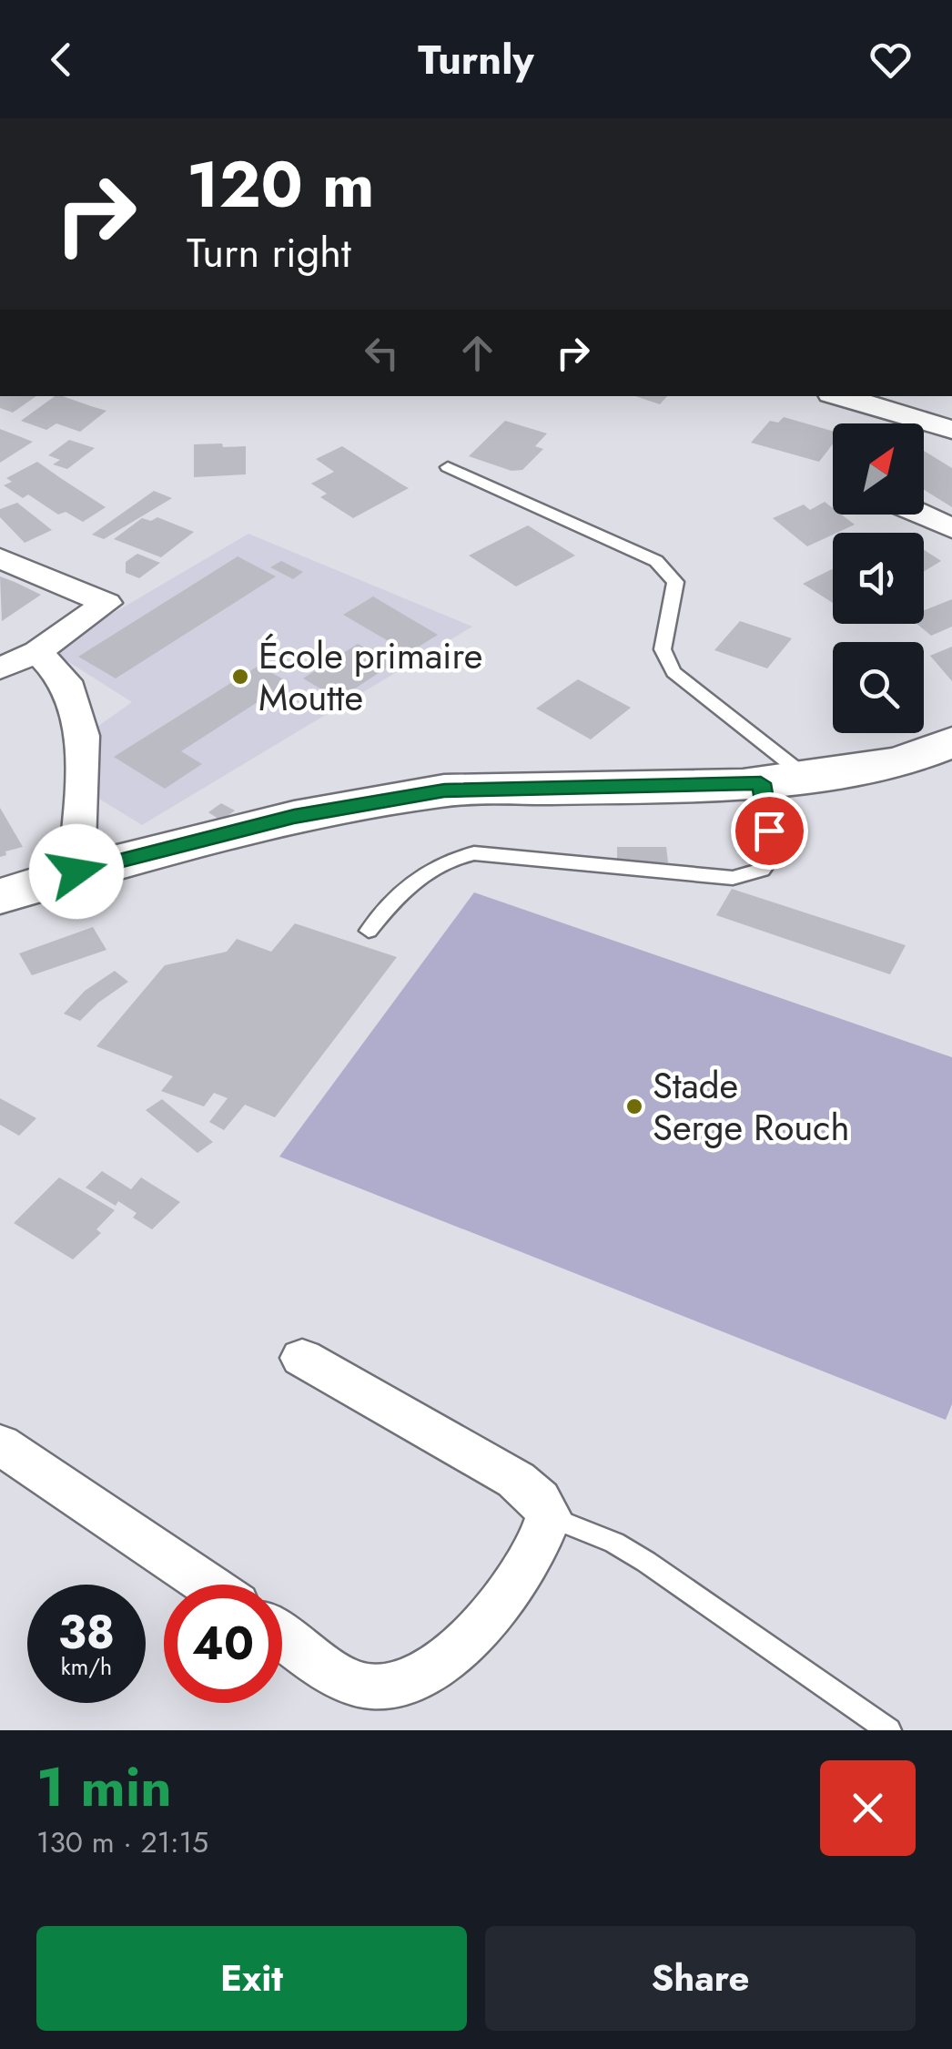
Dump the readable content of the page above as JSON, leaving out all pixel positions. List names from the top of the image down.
{
  "places": ["École primaire Moutte", "Stade Serge Rouch"],
  "north": "top right",
  "page": {
    "header": "Turnly",
    "turn": ["120 m", "Turn right"],
    "speed": "38 km/h",
    "limit": "40",
    "heading": ["1 min", "130 m · 21:15"],
    "buttons": ["Exit", "Share"]
  }
}
